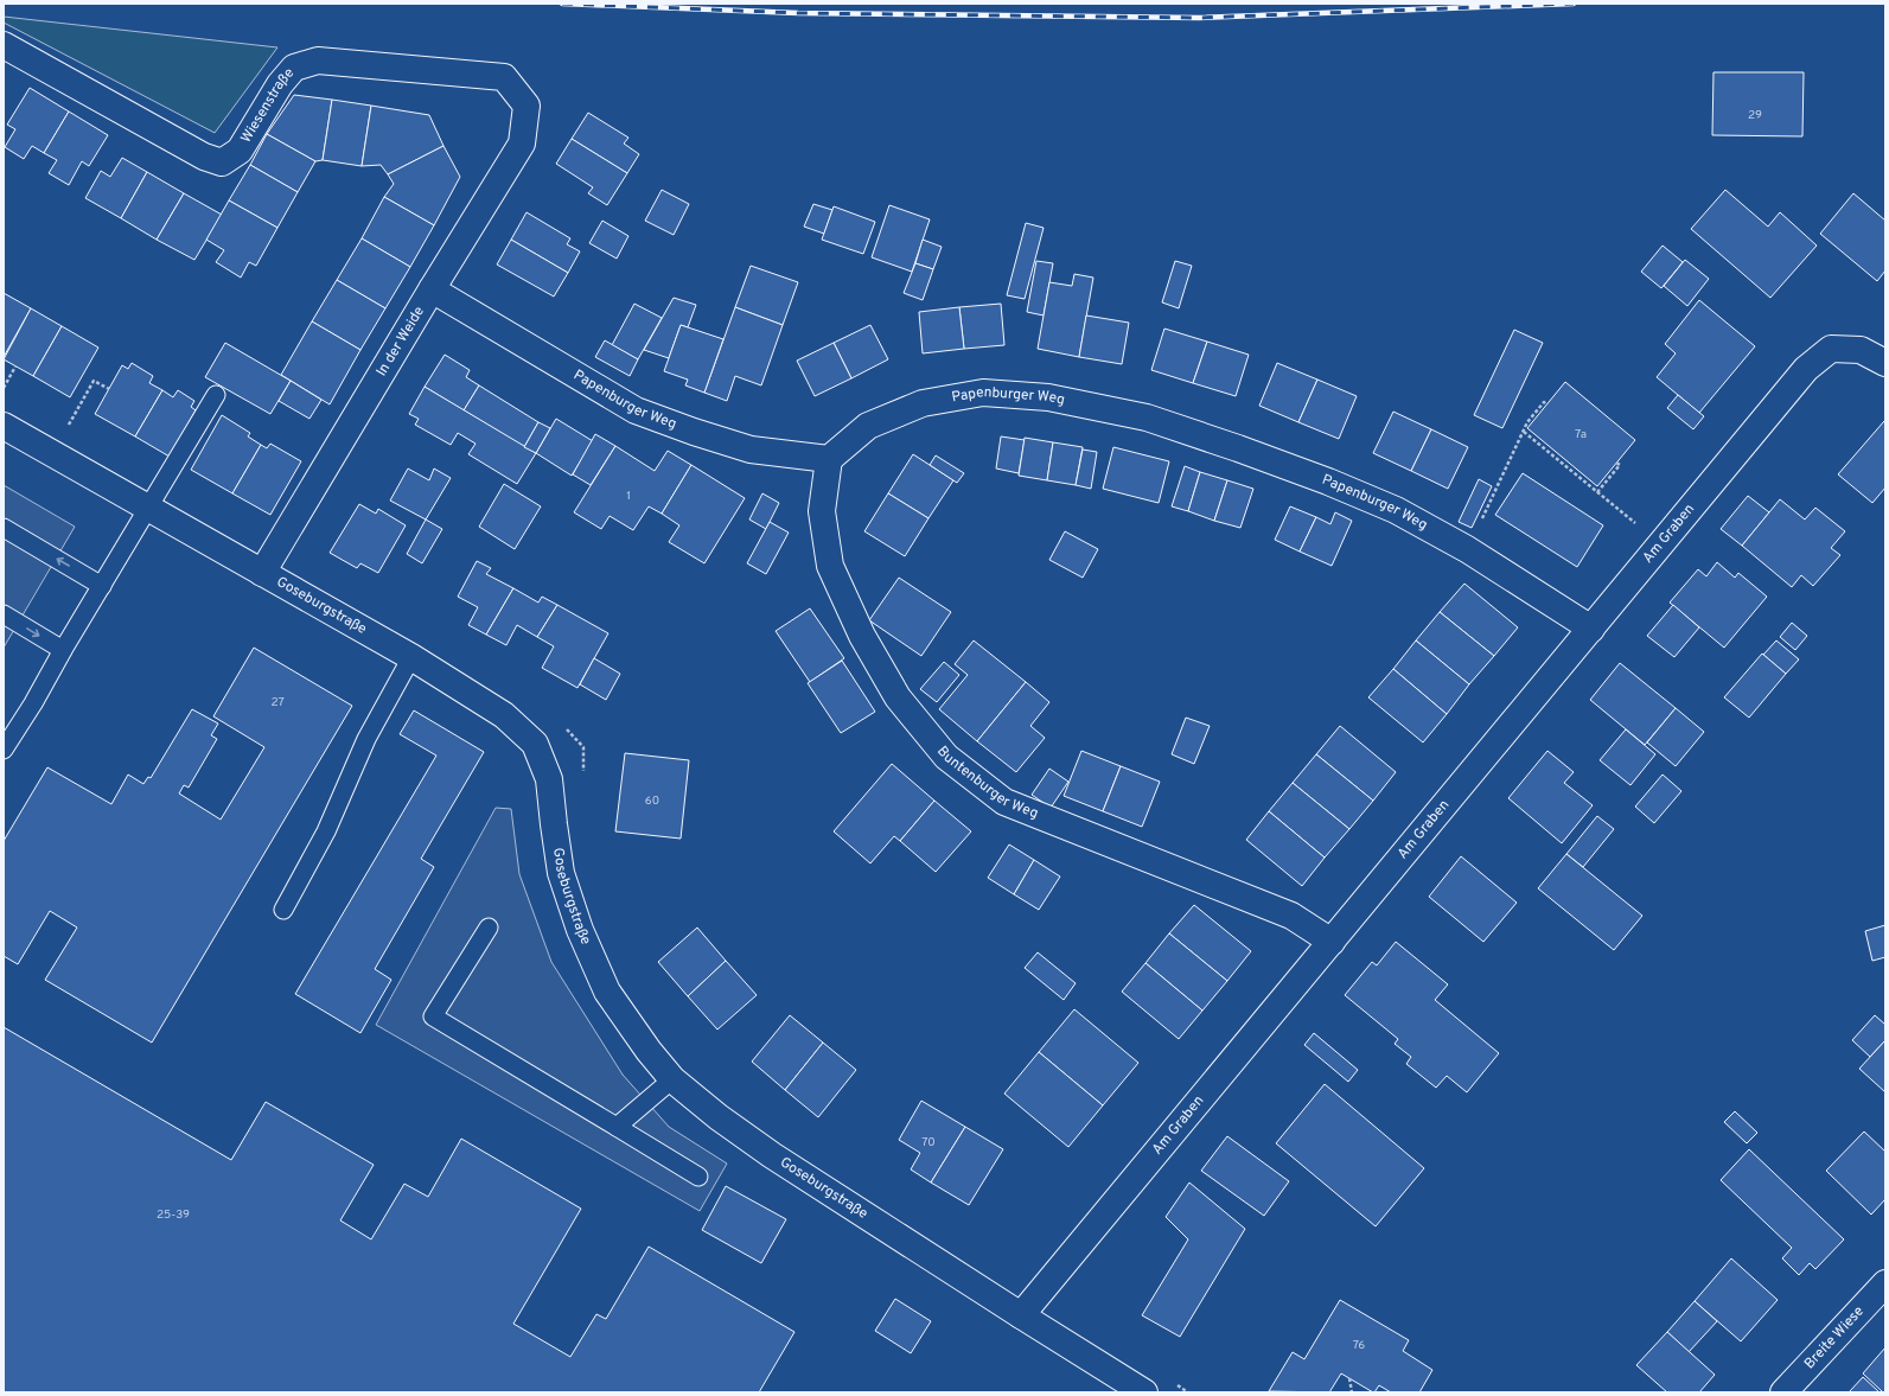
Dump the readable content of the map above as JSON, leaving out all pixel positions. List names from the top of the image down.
{
  "streets": {
    "street": [
      "Wiesenstraße",
      "In der Weide",
      "Papenburger Weg",
      "Am Graben",
      "Goseburgstraße",
      "Buntenburger Weg",
      "Breite Wiese"
    ]
  },
  "crossings": [
    ["Wiesenstraße", "In der Weide"],
    ["In der Weide", "Papenburger Weg"],
    ["In der Weide", "Goseburgstraße"],
    ["Papenburger Weg", "Am Graben"],
    ["Papenburger Weg", "Buntenburger Weg"],
    ["Am Graben", "Goseburgstraße"],
    ["Am Graben", "Buntenburger Weg"]
  ],
  "house_numbers": [
    "29",
    "7a",
    "1",
    "27",
    "60",
    "70",
    "25-39",
    "76"
  ]
}
